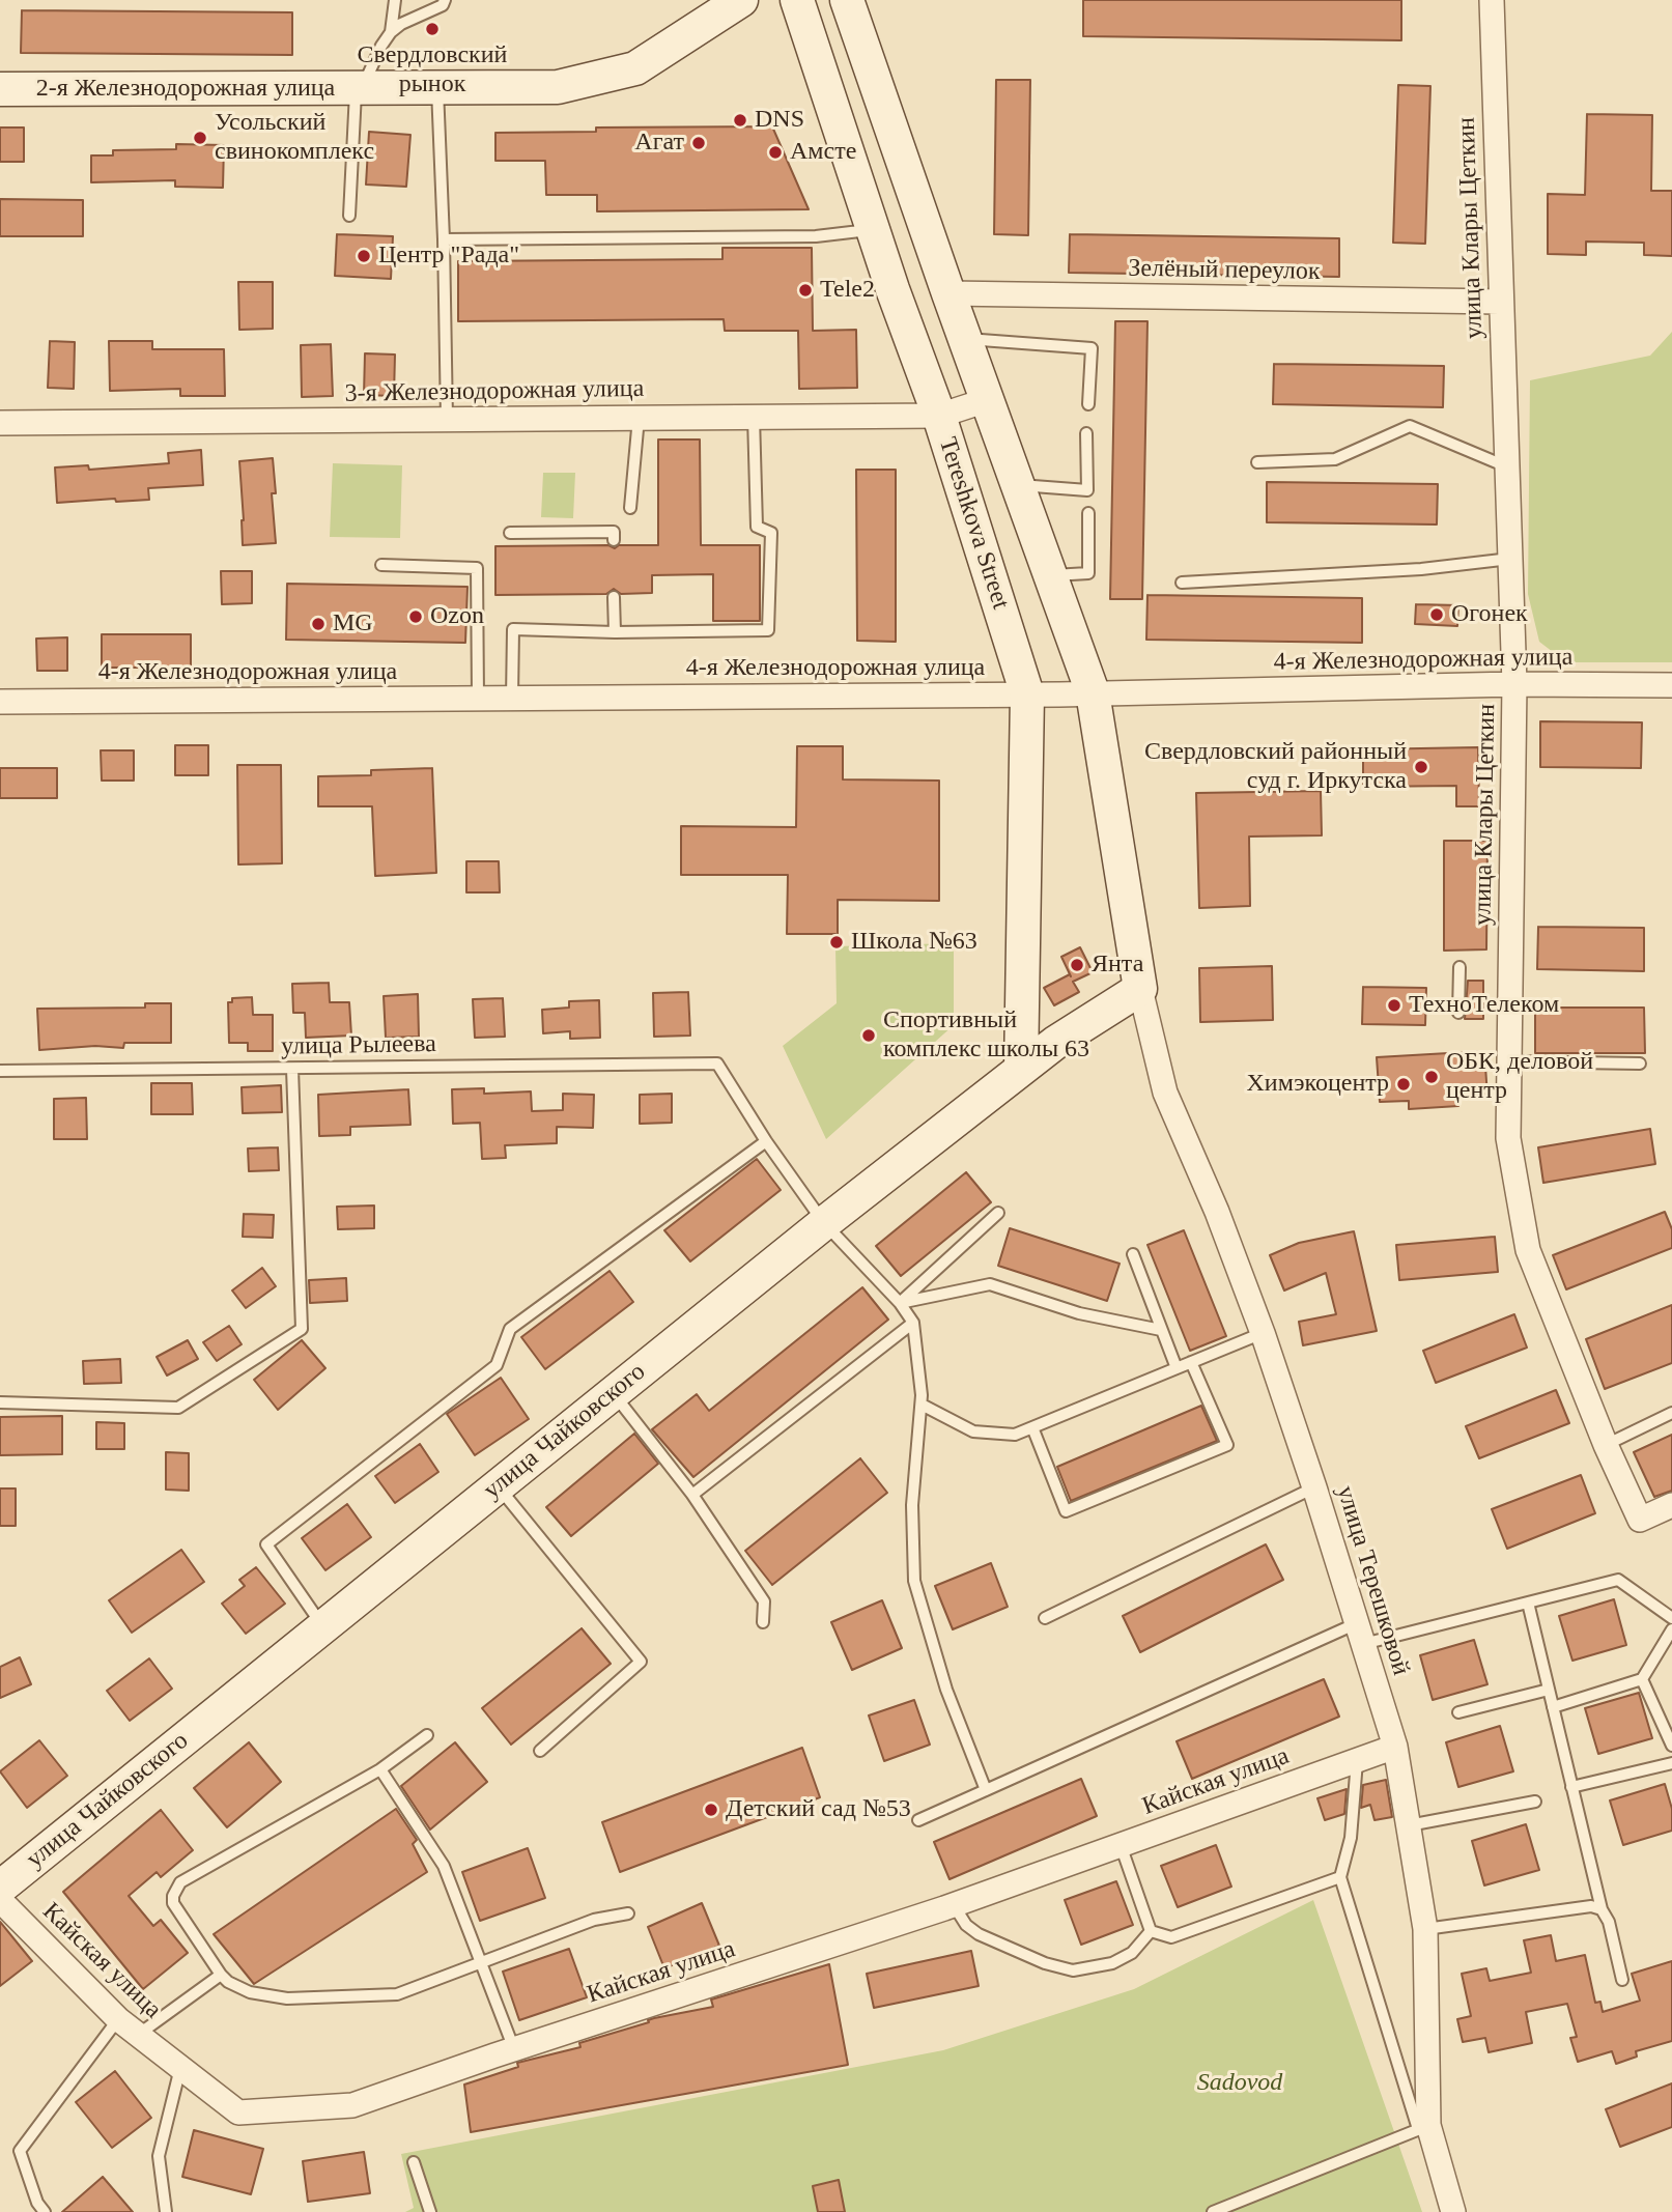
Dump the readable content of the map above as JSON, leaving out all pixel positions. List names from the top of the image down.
{
  "streets": {
    "street": [
      "2-я Железнодорожная улица",
      "улица Клары Цеткин",
      "Зелёный переулок",
      "3-я Железнодорожная улица",
      "Tereshkova Street",
      "4-я Железнодорожная улица",
      "улица Чайковского",
      "улица Терешковой",
      "Кайская улица"
    ],
    "lane": ["улица Рылеева"]
  },
  "crossings": [
    ["улица Клары Цеткин", "Зелёный переулок"],
    ["улица Клары Цеткин", "4-я Железнодорожная улица"],
    ["Зелёный переулок", "Tereshkova Street"],
    ["3-я Железнодорожная улица", "Tereshkova Street"],
    ["Tereshkova Street", "4-я Железнодорожная улица"],
    ["Tereshkova Street", "улица Чайковского"],
    ["Tereshkova Street", "улица Терешковой"],
    ["улица Чайковского", "улица Терешковой"],
    ["улица Терешковой", "Кайская улица"]
  ],
  "parks": ["Sadovod"],
  "places": [
    "Свердловский рынок",
    "DNS",
    "Усольский свинокомплекс",
    "Агат",
    "Амсте",
    "Центр \"Рада\"",
    "Tele2",
    "Огонек",
    "Ozon",
    "MG",
    "Свердловский районный суд г. Иркутска",
    "Школа №63",
    "Янта",
    "ТехноТелеком",
    "Спортивный комплекс школы 63",
    "ОБК, деловой центр",
    "Химэкоцентр",
    "Детский сад №53"
  ]
}
